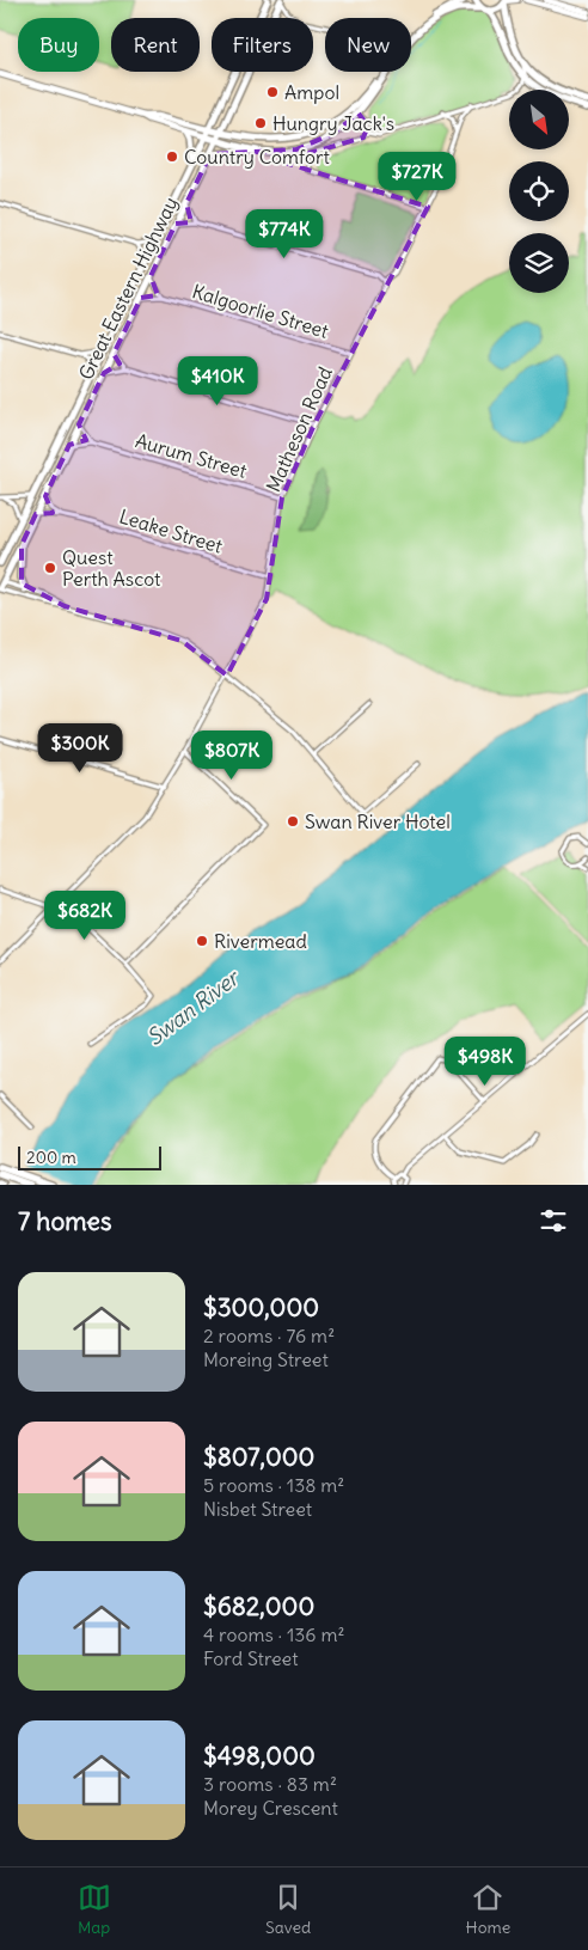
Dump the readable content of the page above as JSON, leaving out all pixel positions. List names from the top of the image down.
{
  "streets": {
    "main road": ["Great Eastern Highway"],
    "street": [
      "Kalgoorlie Street",
      "Matheson Road",
      "Aurum Street",
      "Leake Street"
    ]
  },
  "crossings": [
    ["Great Eastern Highway", "Kalgoorlie Street"],
    ["Great Eastern Highway", "Aurum Street"],
    ["Great Eastern Highway", "Leake Street"],
    ["Kalgoorlie Street", "Matheson Road"],
    ["Matheson Road", "Aurum Street"],
    ["Matheson Road", "Leake Street"]
  ],
  "water": ["Swan River"],
  "places": [
    "Ampol",
    "Hungry Jack's",
    "Country Comfort",
    "Quest Perth Ascot",
    "Swan River Hotel",
    "Rivermead"
  ],
  "scale_bar": "200 m",
  "north": "bottom right",
  "page": {
    "chip": [
      "Buy",
      "Rent",
      "Filters",
      "New"
    ],
    "price": [
      "$727K",
      "$774K",
      "$410K",
      "$300K",
      "$807K",
      "$682K",
      "$498K"
    ],
    "scale": "200 m",
    "heading": "7 homes",
    "list": [
      {
        "name": "$300,000",
        "note": "2 rooms · 76 m² · Moreing Street"
      },
      {
        "name": "$807,000",
        "note": "5 rooms · 138 m² · Nisbet Street"
      },
      {
        "name": "$682,000",
        "note": "4 rooms · 136 m² · Ford Street"
      },
      {
        "name": "$498,000",
        "note": "3 rooms · 83 m² · Morey Crescent"
      }
    ],
    "tabs": ["Map", "Saved", "Home"]
  }
}
